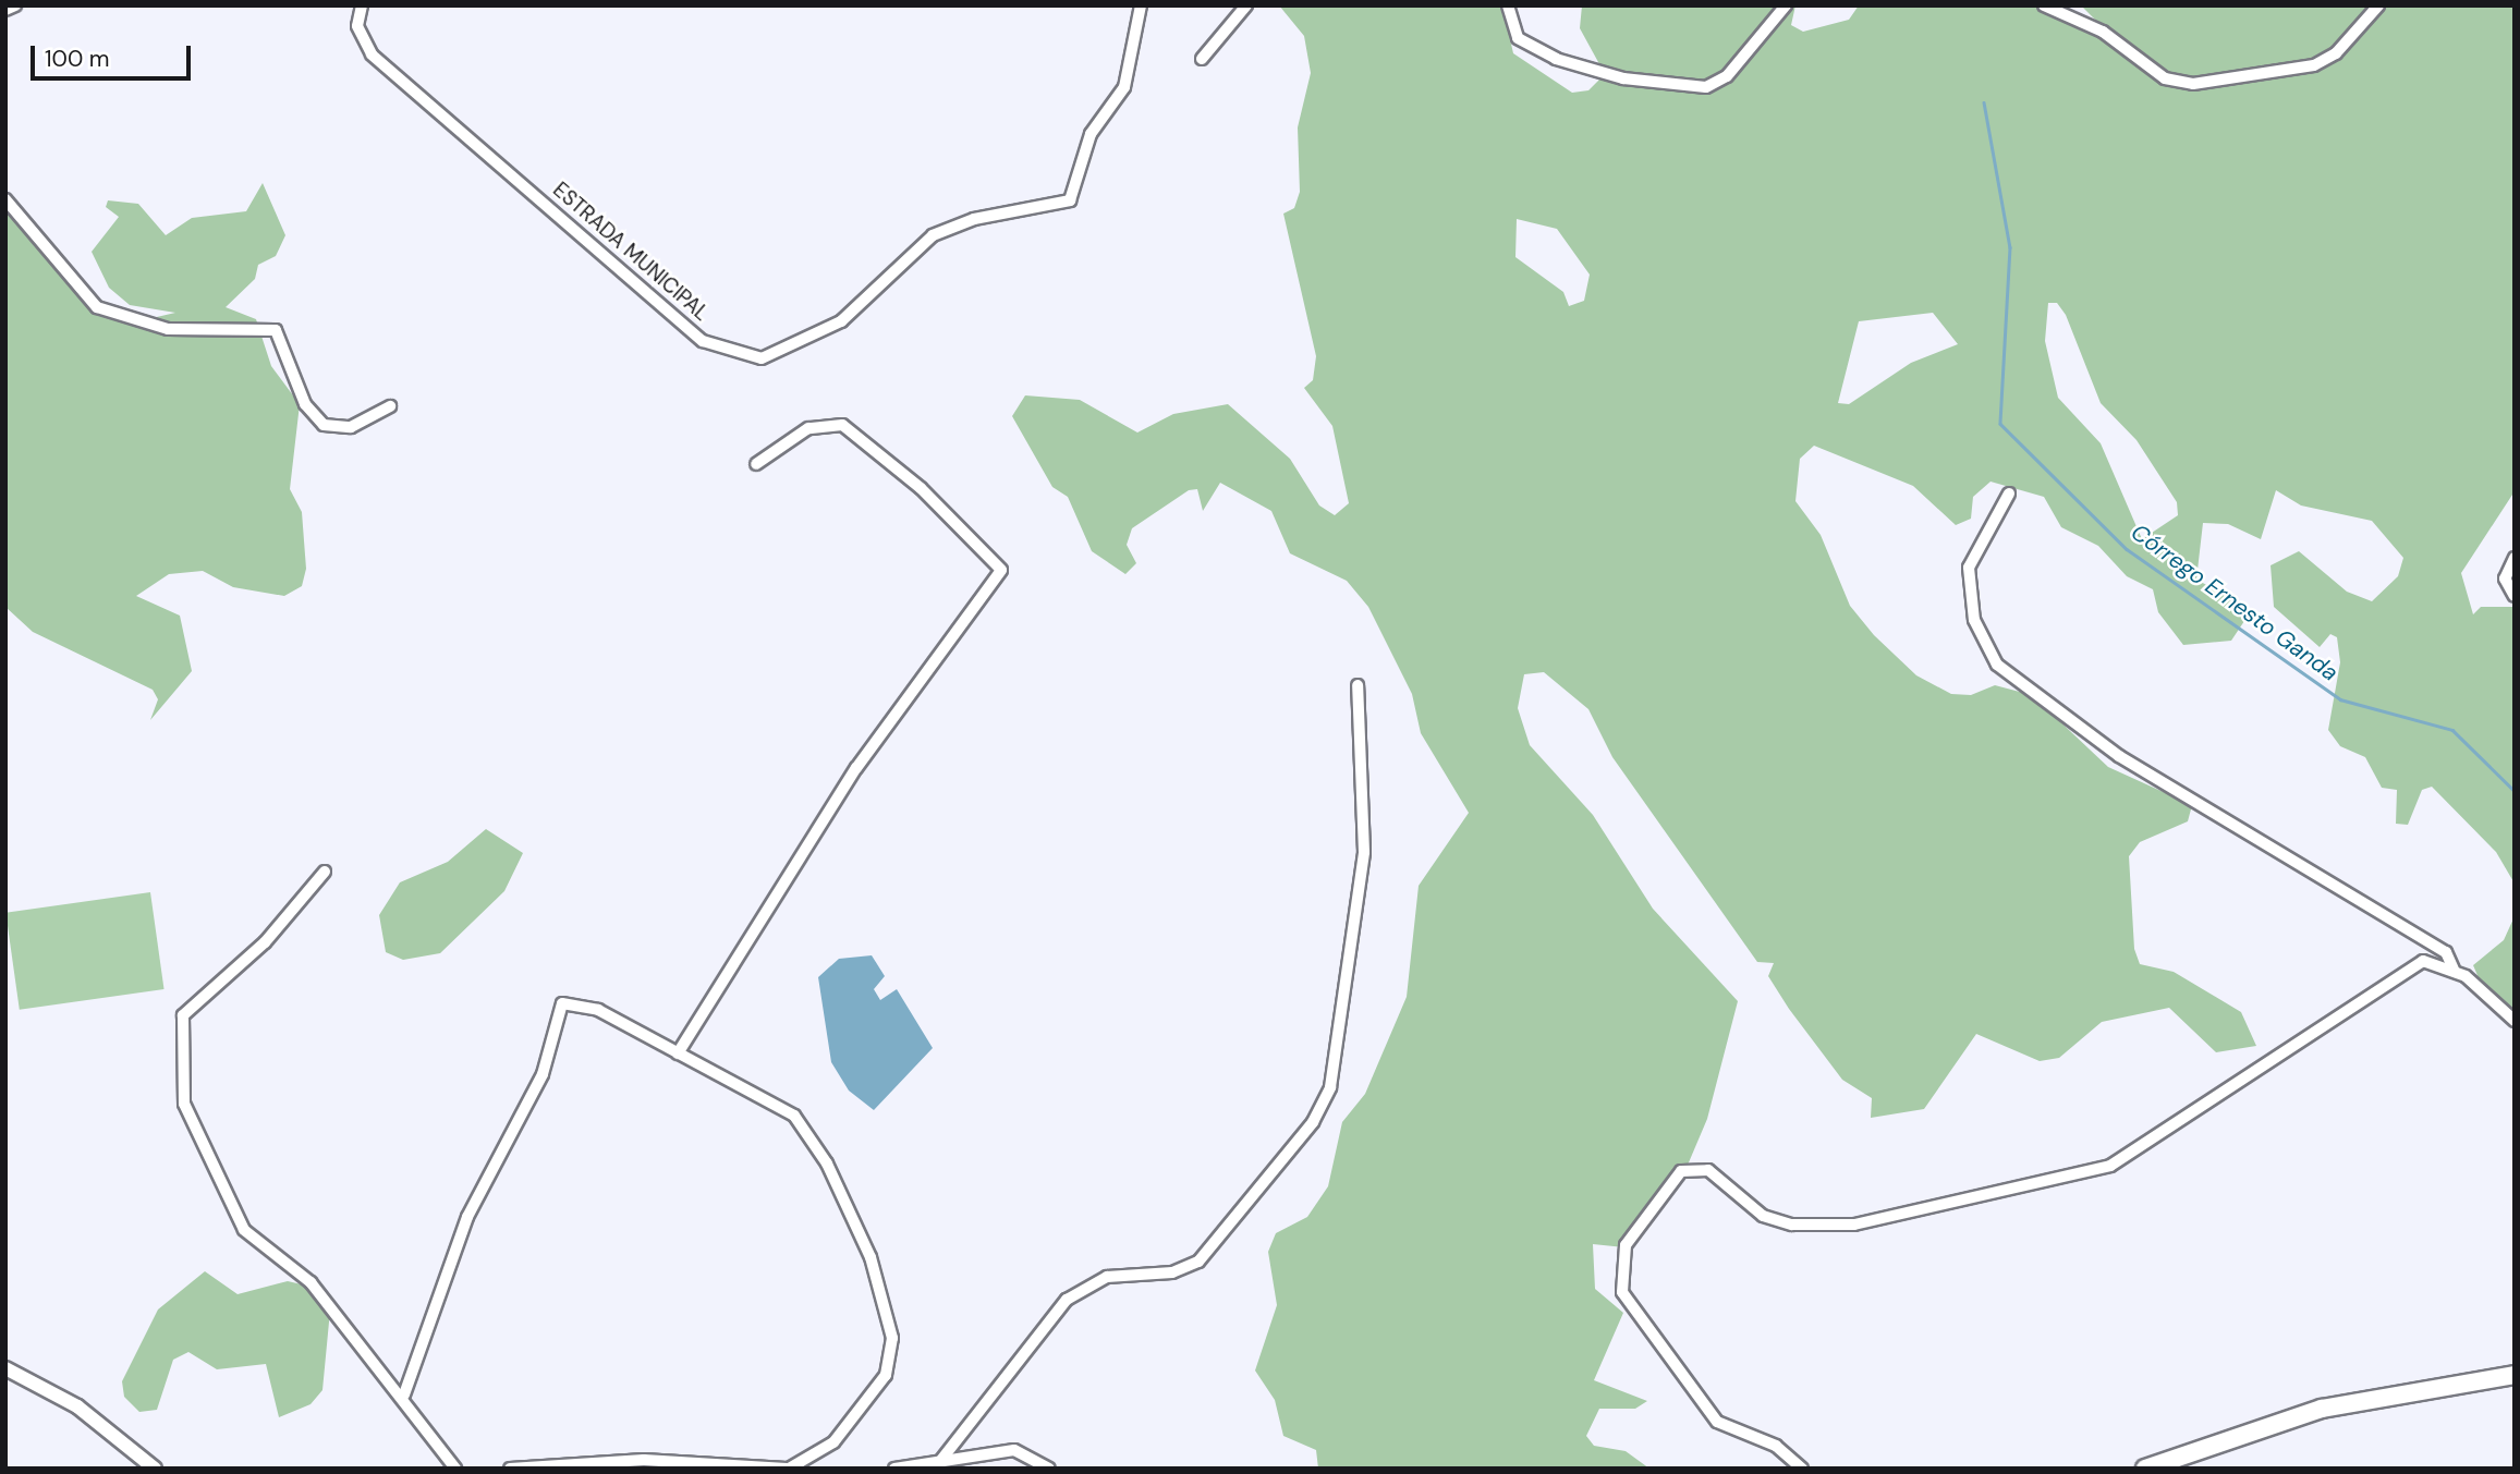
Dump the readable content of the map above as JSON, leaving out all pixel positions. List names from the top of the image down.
{
  "streets": {
    "street": ["ESTRADA MUNICIPAL"]
  },
  "water": ["Córrego Ernesto Ganda"],
  "scale_bar": "100 m"
}
